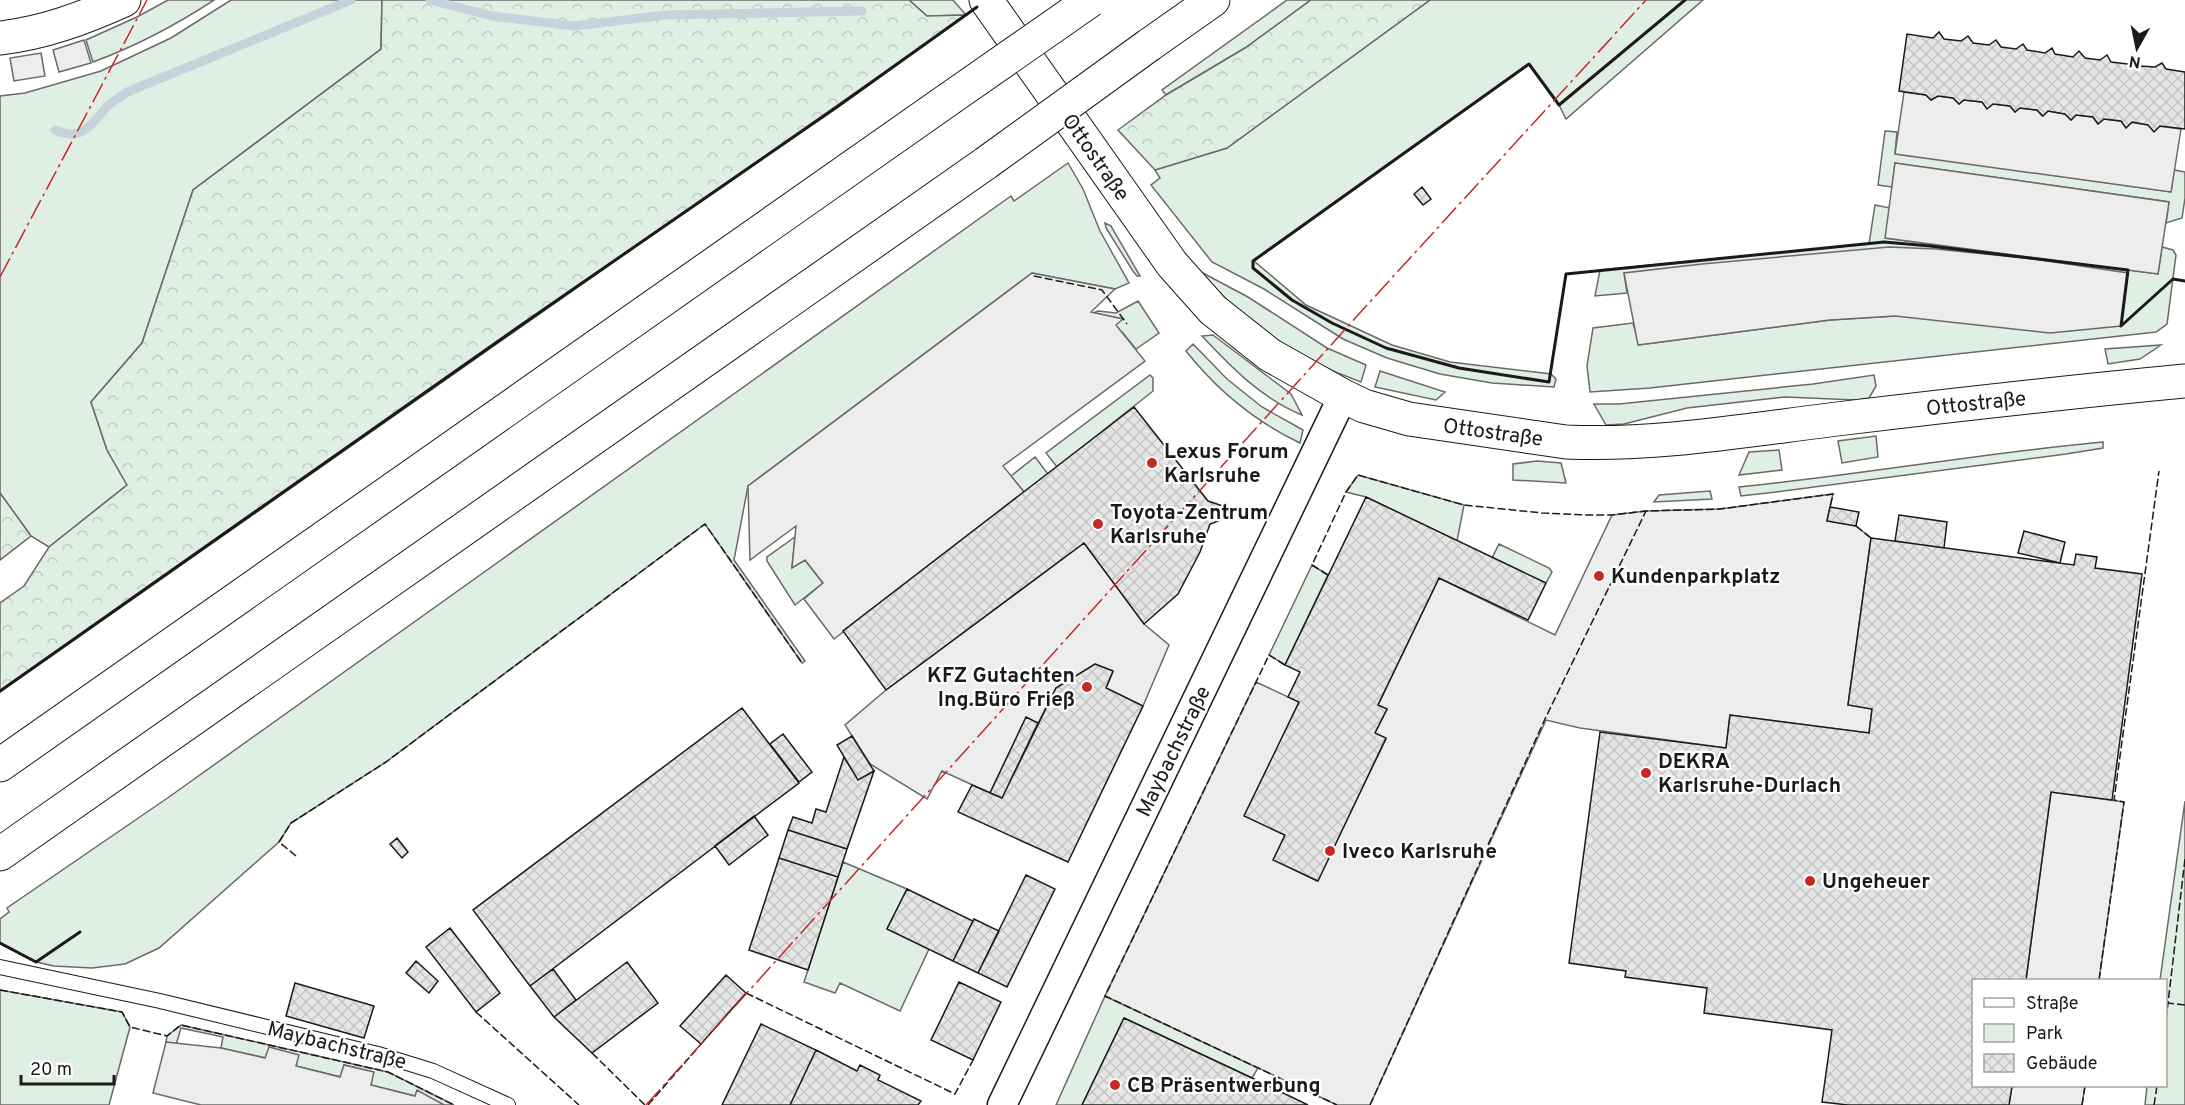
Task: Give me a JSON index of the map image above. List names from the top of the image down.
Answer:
{
  "streets": {
    "main road": ["Ottostraße"],
    "street": ["Maybachstraße"]
  },
  "crossings": [
    ["Ottostraße", "Maybachstraße"]
  ],
  "places": [
    "Lexus Forum Karlsruhe",
    "Toyota-Zentrum Karlsruhe",
    "Kundenparkplatz",
    "KFZ Gutachten Ing.Büro Frieß",
    "DEKRA Karlsruhe-Durlach",
    "Iveco Karlsruhe",
    "Ungeheuer",
    "CB Präsentwerbung"
  ],
  "legend": ["Straße", "Park", "Gebäude"],
  "scale_bar": "20 m",
  "north": "bottom"
}
